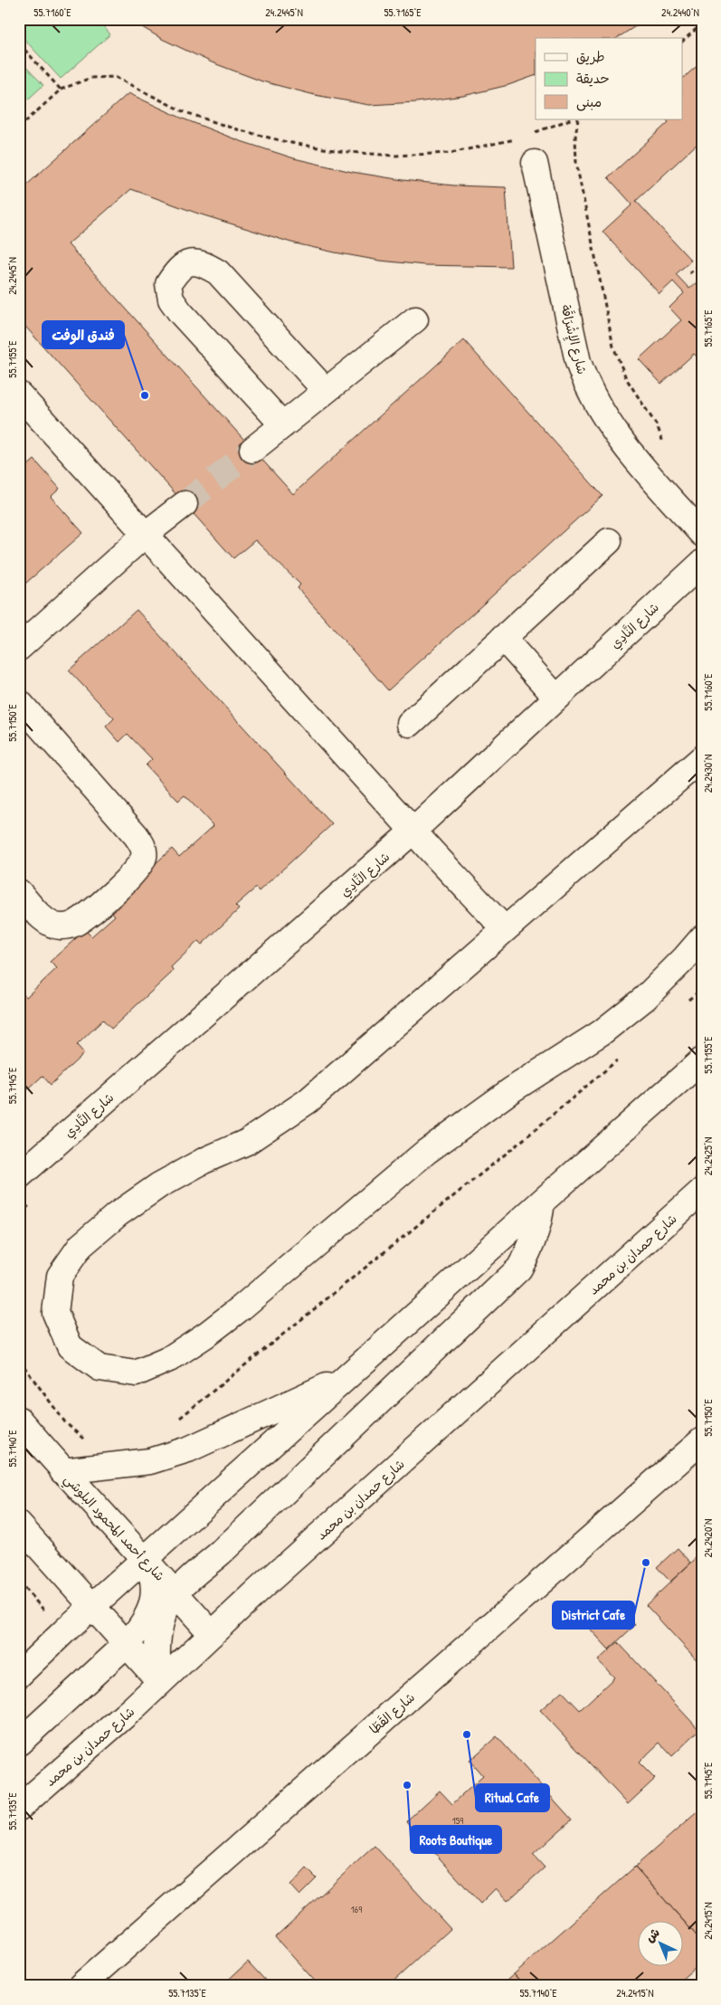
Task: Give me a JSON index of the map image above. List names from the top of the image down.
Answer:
{
  "streets": {
    "main road": [
      "شارع الإِشْرَاقَة",
      "شارع النَّادِي",
      "شارع حمدان بن محمد",
      "شارع أحمد المحمود البلوشي",
      "شارع القَطَا"
    ]
  },
  "crossings": [
    ["شارع حمدان بن محمد", "شارع أحمد المحمود البلوشي"]
  ],
  "places": [
    "فندق الوفت",
    "District Cafe",
    "Ritual Cafe",
    "Roots Boutique"
  ],
  "house_numbers": ["159", "169"],
  "legend": ["طريق", "حديقة", "مبنى"],
  "north": "top left",
  "coordinates": [
    "55.7160°E",
    "24.2445°N",
    "55.7165°E",
    "24.2440°N",
    "55.7155°E",
    "55.7150°E",
    "24.2430°N",
    "55.7145°E",
    "24.2425°N",
    "55.7140°E",
    "24.2420°N",
    "55.7135°E",
    "24.2415°N"
  ]
}
